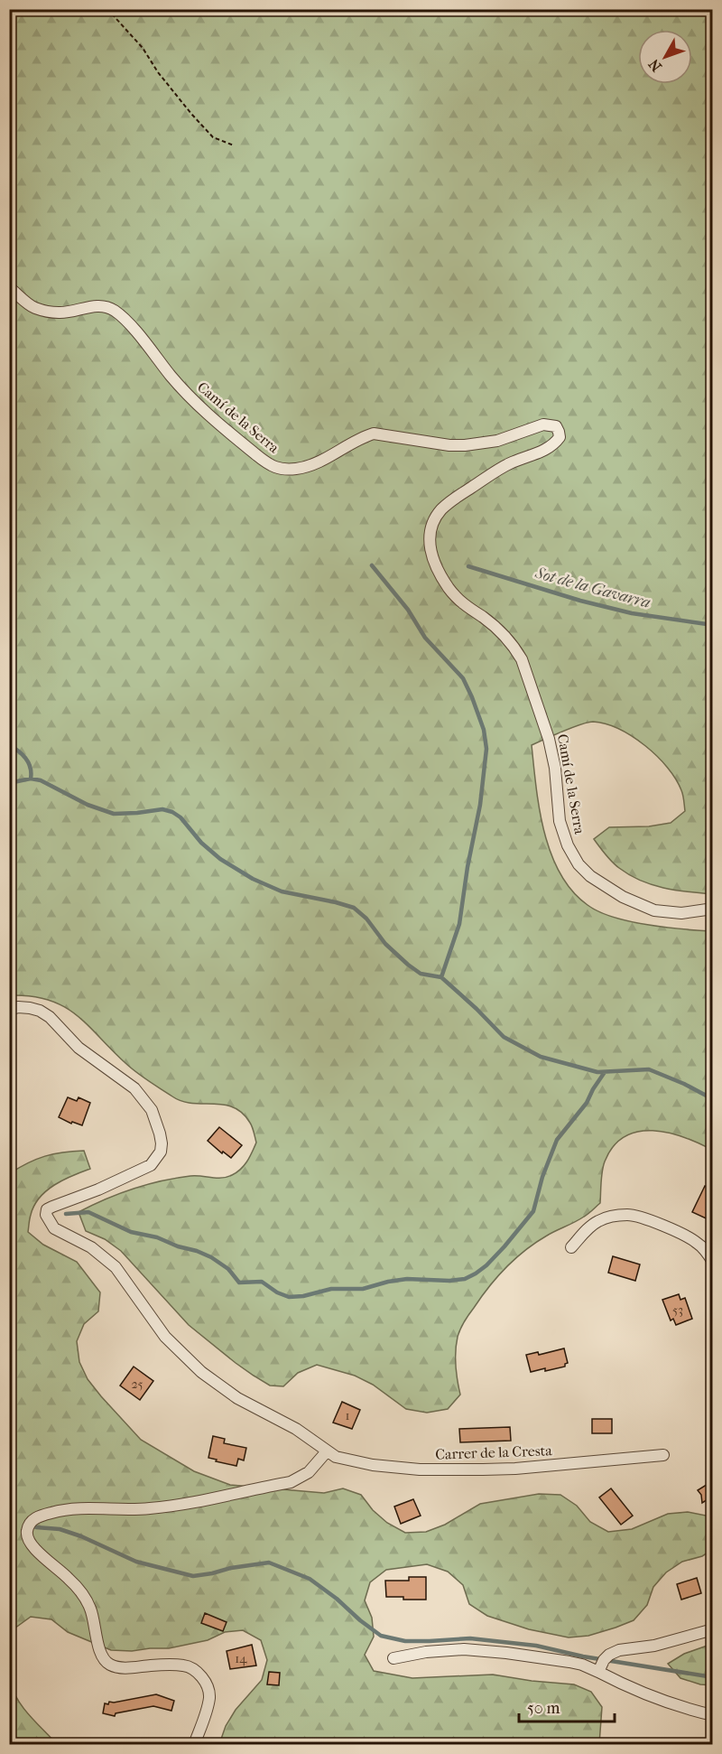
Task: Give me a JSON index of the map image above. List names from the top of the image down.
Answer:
{
  "streets": {
    "street": ["Camí de la Serra", "Carrer de la Cresta"]
  },
  "water": ["Sot de la Gavarra"],
  "house_numbers": [
    "53",
    "25",
    "1",
    "14"
  ],
  "scale_bar": "50 m",
  "north": "bottom left"
}
